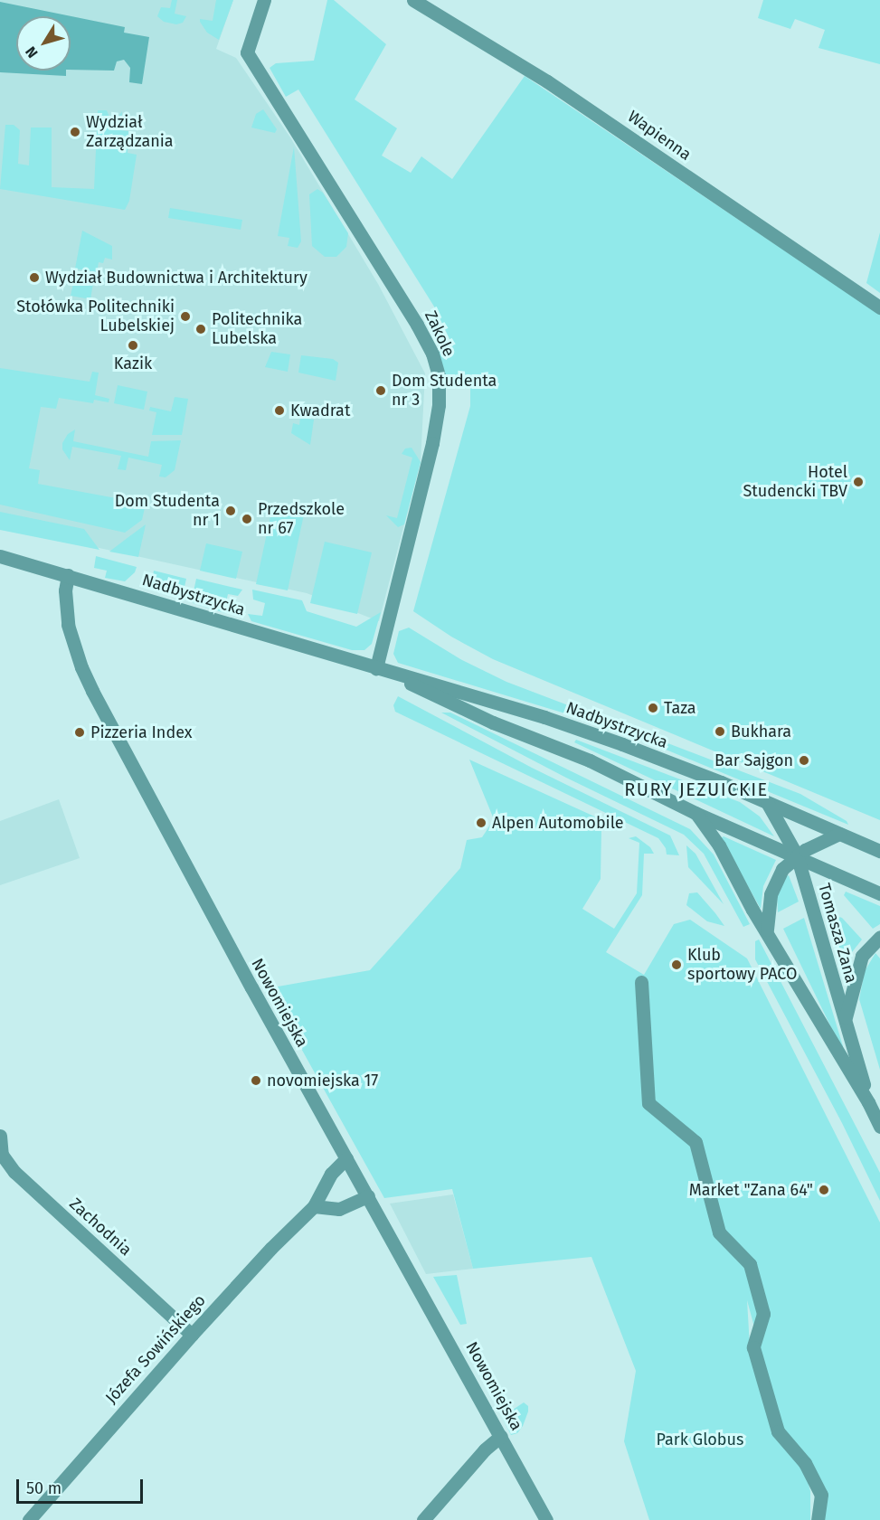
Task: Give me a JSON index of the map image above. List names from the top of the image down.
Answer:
{
  "streets": {
    "street": [
      "Wapienna",
      "Zakole",
      "Nadbystrzycka",
      "Tomasza Zana",
      "Nowomiejska",
      "Zachodnia",
      "Józefa Sowińskiego"
    ]
  },
  "crossings": [
    ["Zakole", "Nadbystrzycka"],
    ["Nadbystrzycka", "Tomasza Zana"],
    ["Nadbystrzycka", "Nowomiejska"],
    ["Nowomiejska", "Józefa Sowińskiego"],
    ["Zachodnia", "Józefa Sowińskiego"]
  ],
  "districts": ["RURY JEZUICKIE"],
  "parks": ["Park Globus"],
  "places": [
    "Wydział Zarządzania",
    "Wydział Budownictwa i Architektury",
    "Stołówka Politechniki Lubelskiej",
    "Politechnika Lubelska",
    "Kazik",
    "Dom Studenta nr 3",
    "Kwadrat",
    "Hotel Studencki TBV",
    "Dom Studenta nr 1",
    "Przedszkole nr 67",
    "Taza",
    "Bukhara",
    "Pizzeria Index",
    "Bar Sajgon",
    "Alpen Automobile",
    "Klub sportowy PACO",
    "novomiejska 17",
    "Market \"Zana 64\""
  ],
  "scale_bar": "50 m",
  "north": "bottom left"
}
